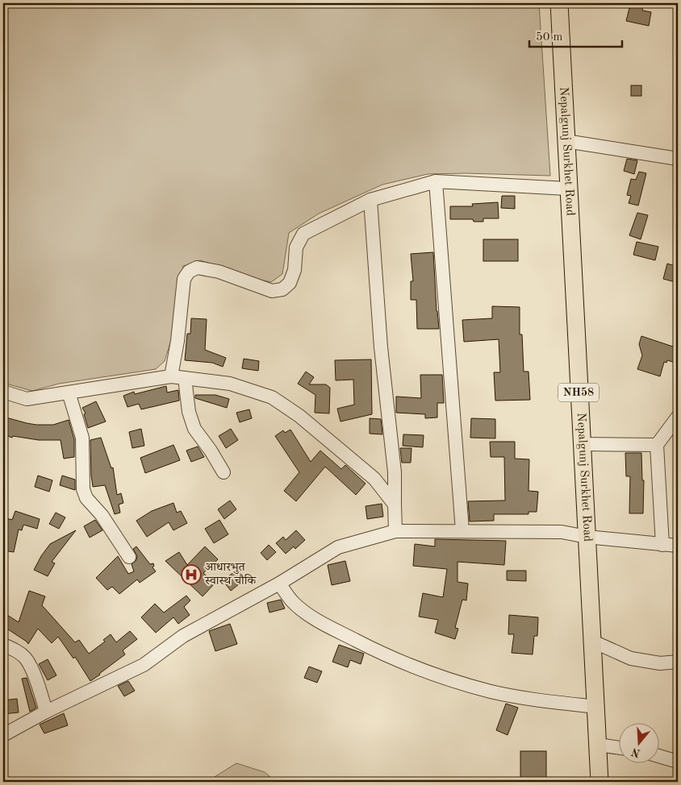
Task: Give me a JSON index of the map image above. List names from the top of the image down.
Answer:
{
  "streets": {
    "main road": ["Nepalgunj Surkhet Road", "NH58"]
  },
  "places": {
    "hospital": ["आधारभुत स्वास्थ चौकि"]
  },
  "scale_bar": "50 m",
  "north": "bottom"
}
